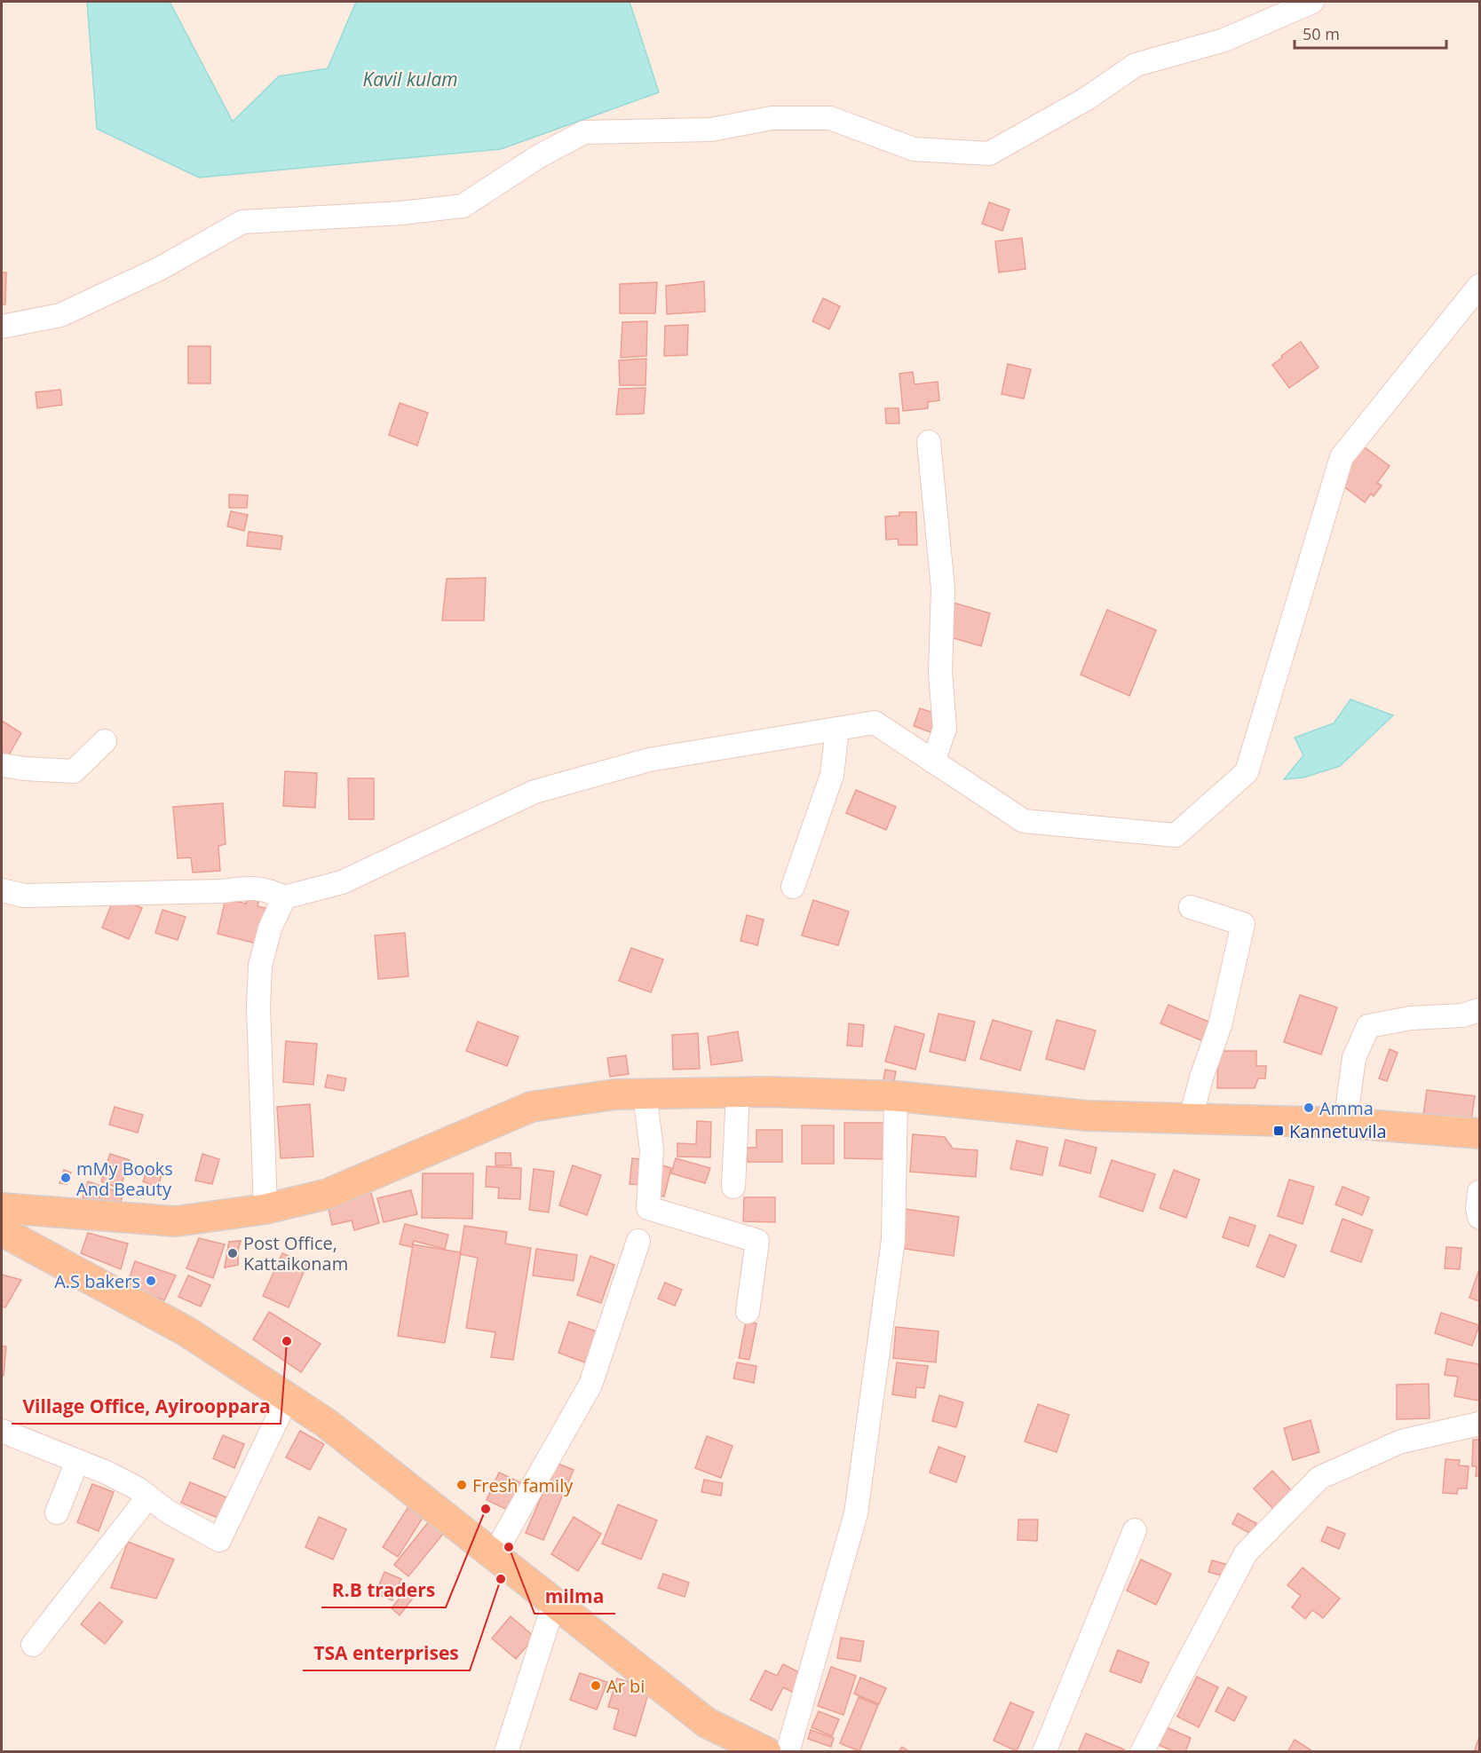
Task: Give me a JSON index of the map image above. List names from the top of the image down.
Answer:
{
  "water": ["Kavil kulam"],
  "places": {
    "other": [
      "Amma",
      "mMy Books And Beauty",
      "Post Office, Kattaikonam",
      "A.S bakers",
      "Village Office, Ayirooppara",
      "Fresh family",
      "R.B traders",
      "milma",
      "TSA enterprises",
      "Ar bi"
    ],
    "transit": ["Kannetuvila"]
  },
  "scale_bar": "50 m"
}
